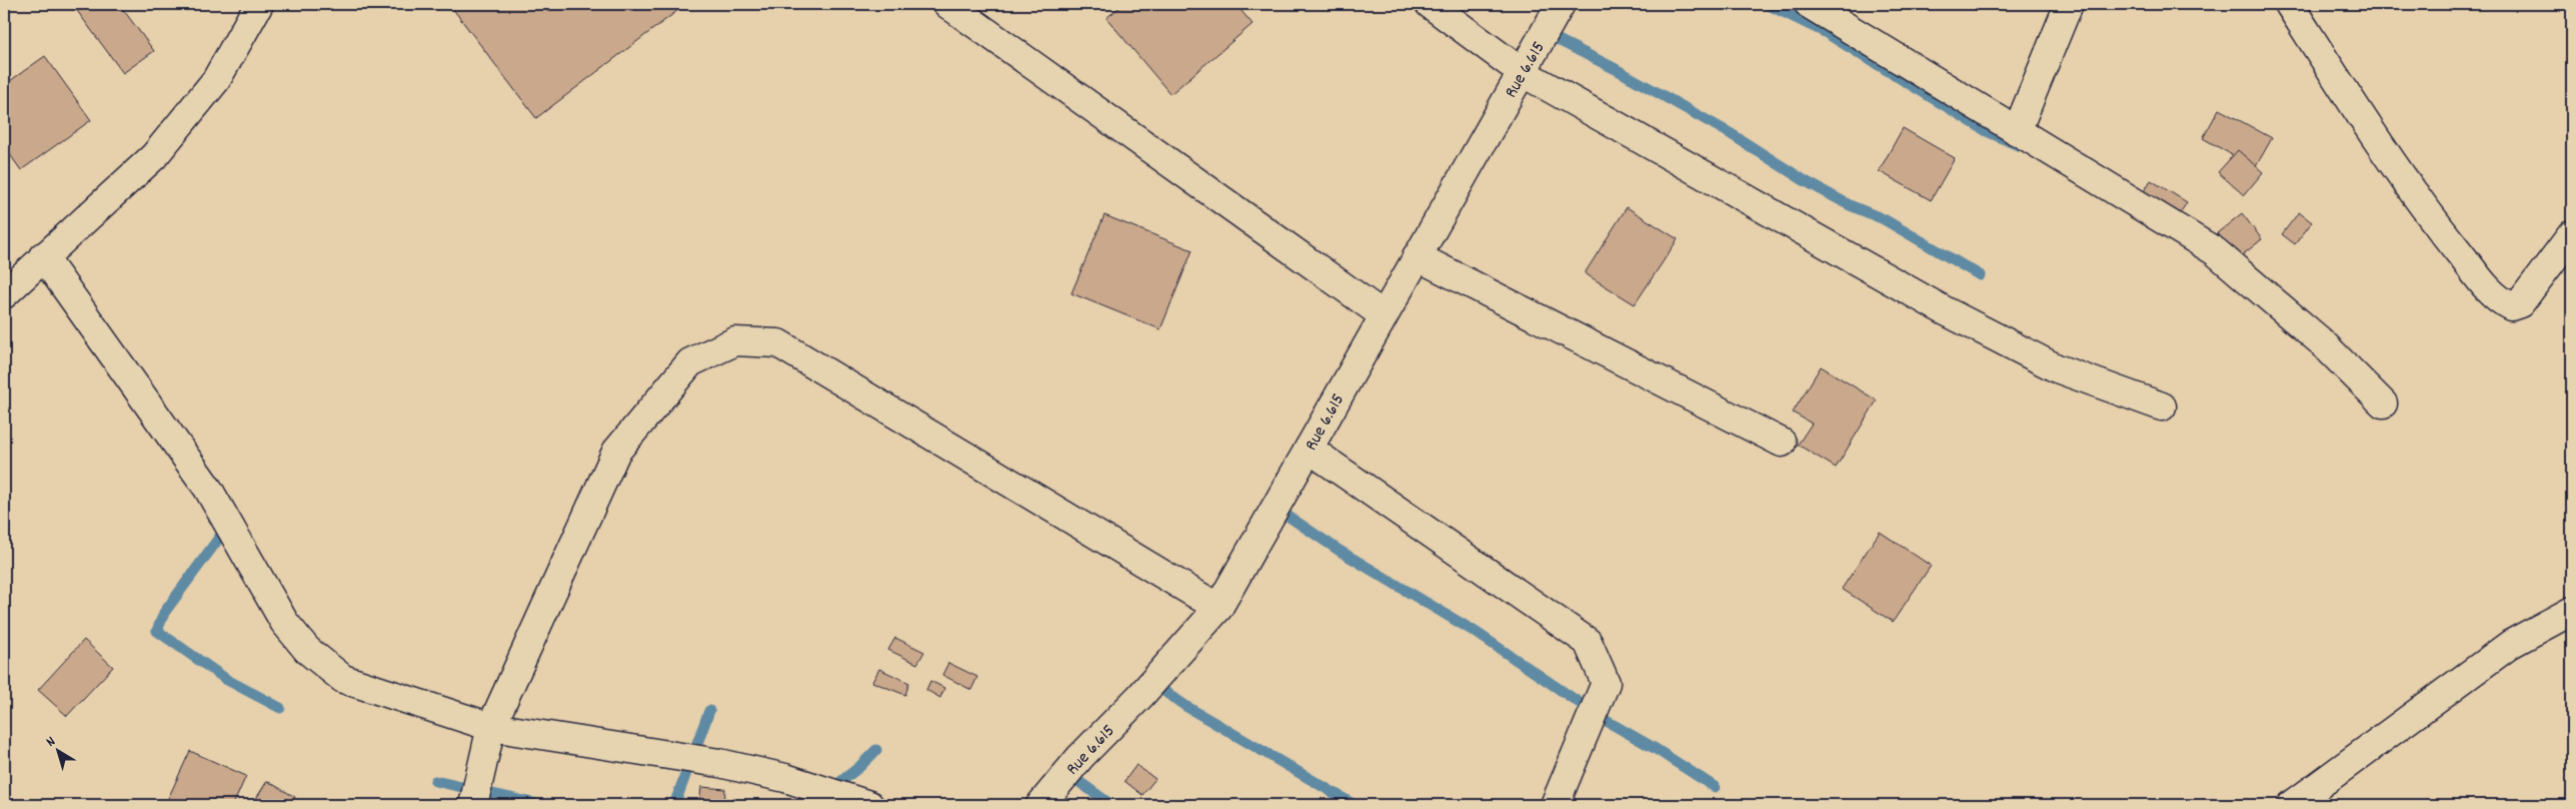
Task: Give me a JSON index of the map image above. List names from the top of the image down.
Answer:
{
  "streets": {
    "street": ["Rue 6.615"]
  },
  "north": "top left"
}
